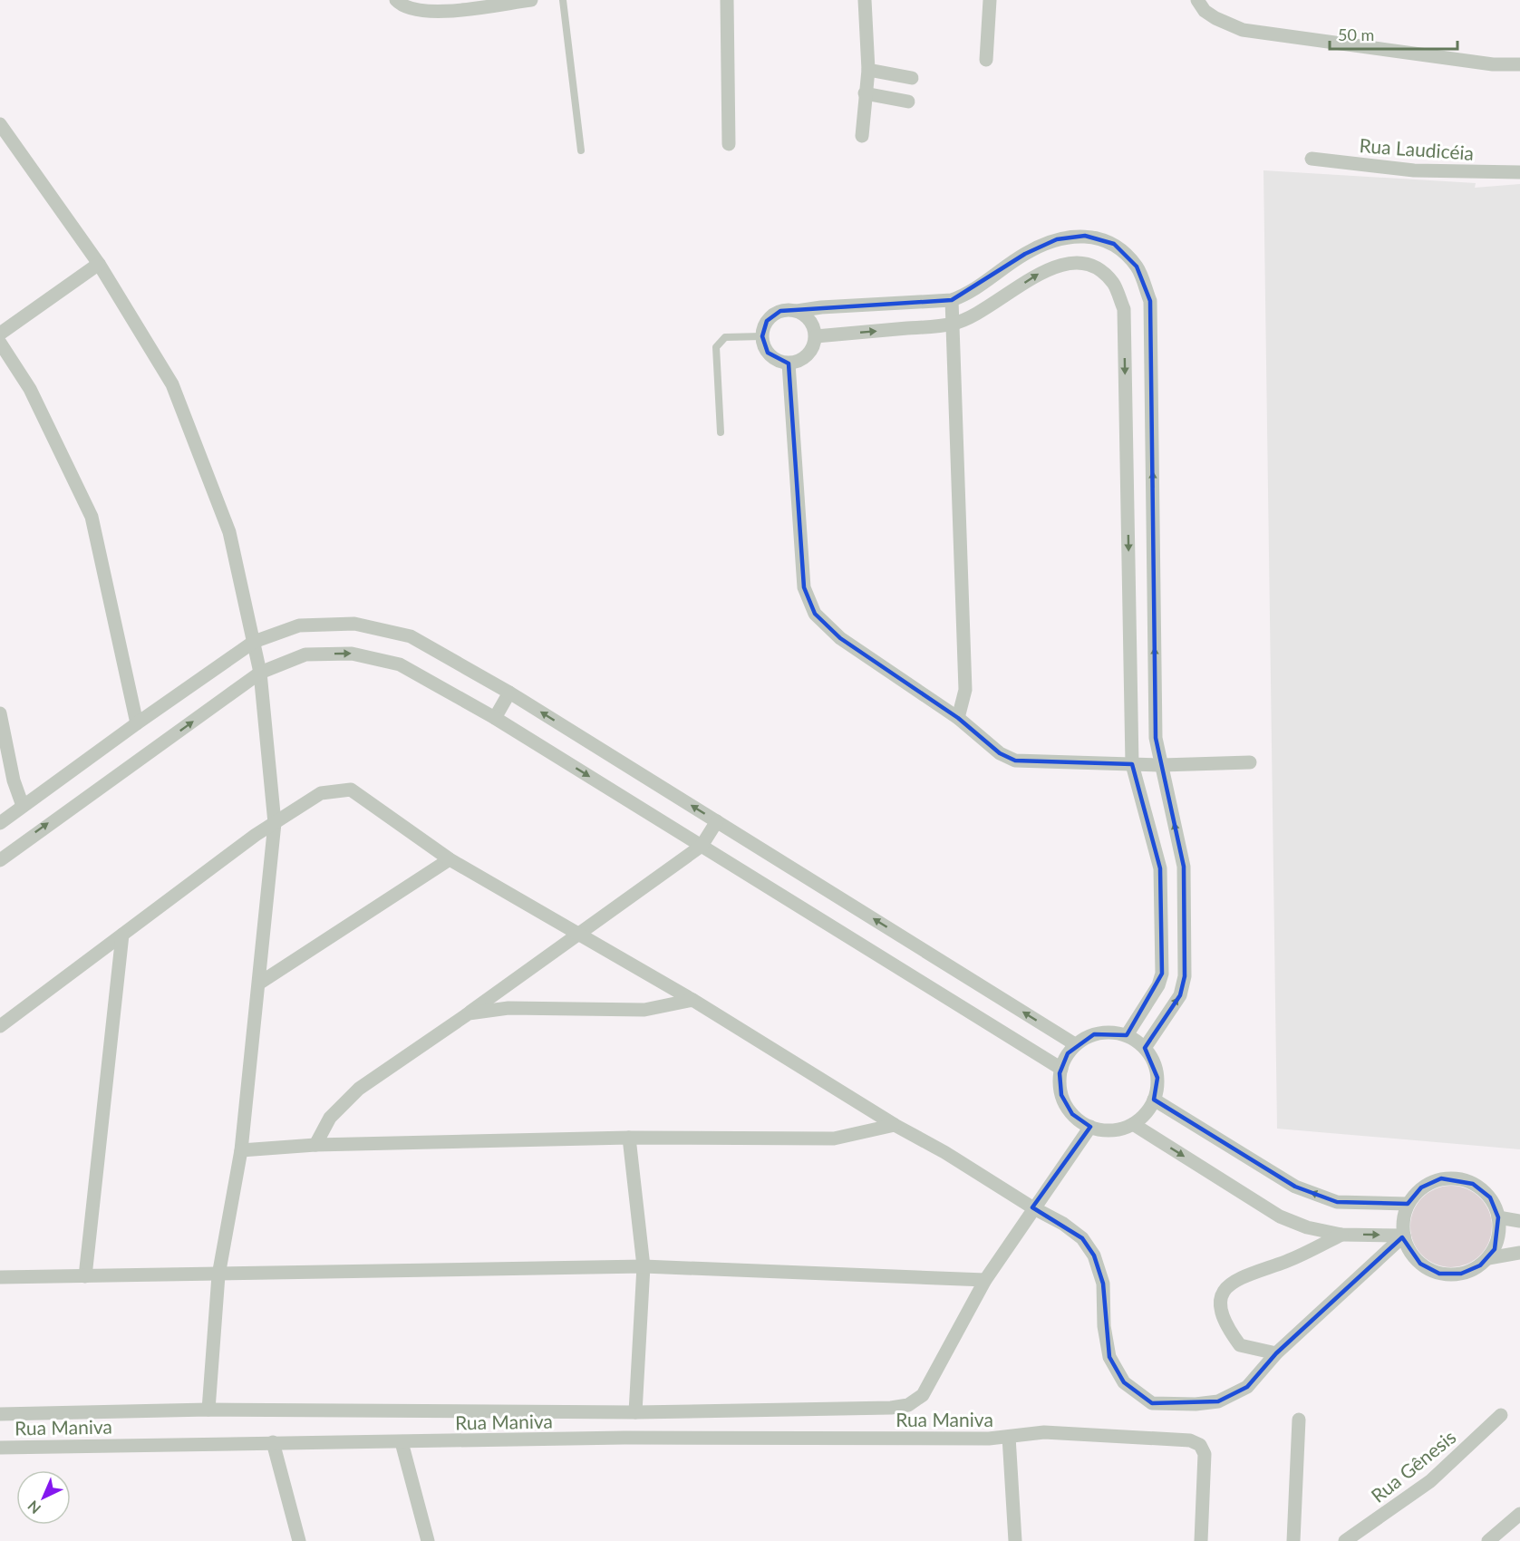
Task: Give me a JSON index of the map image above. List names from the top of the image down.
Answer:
{
  "streets": {
    "street": ["Rua Laudicéia", "Rua Maniva", "Rua Gênesis"]
  },
  "scale_bar": "50 m",
  "north": "bottom left"
}
